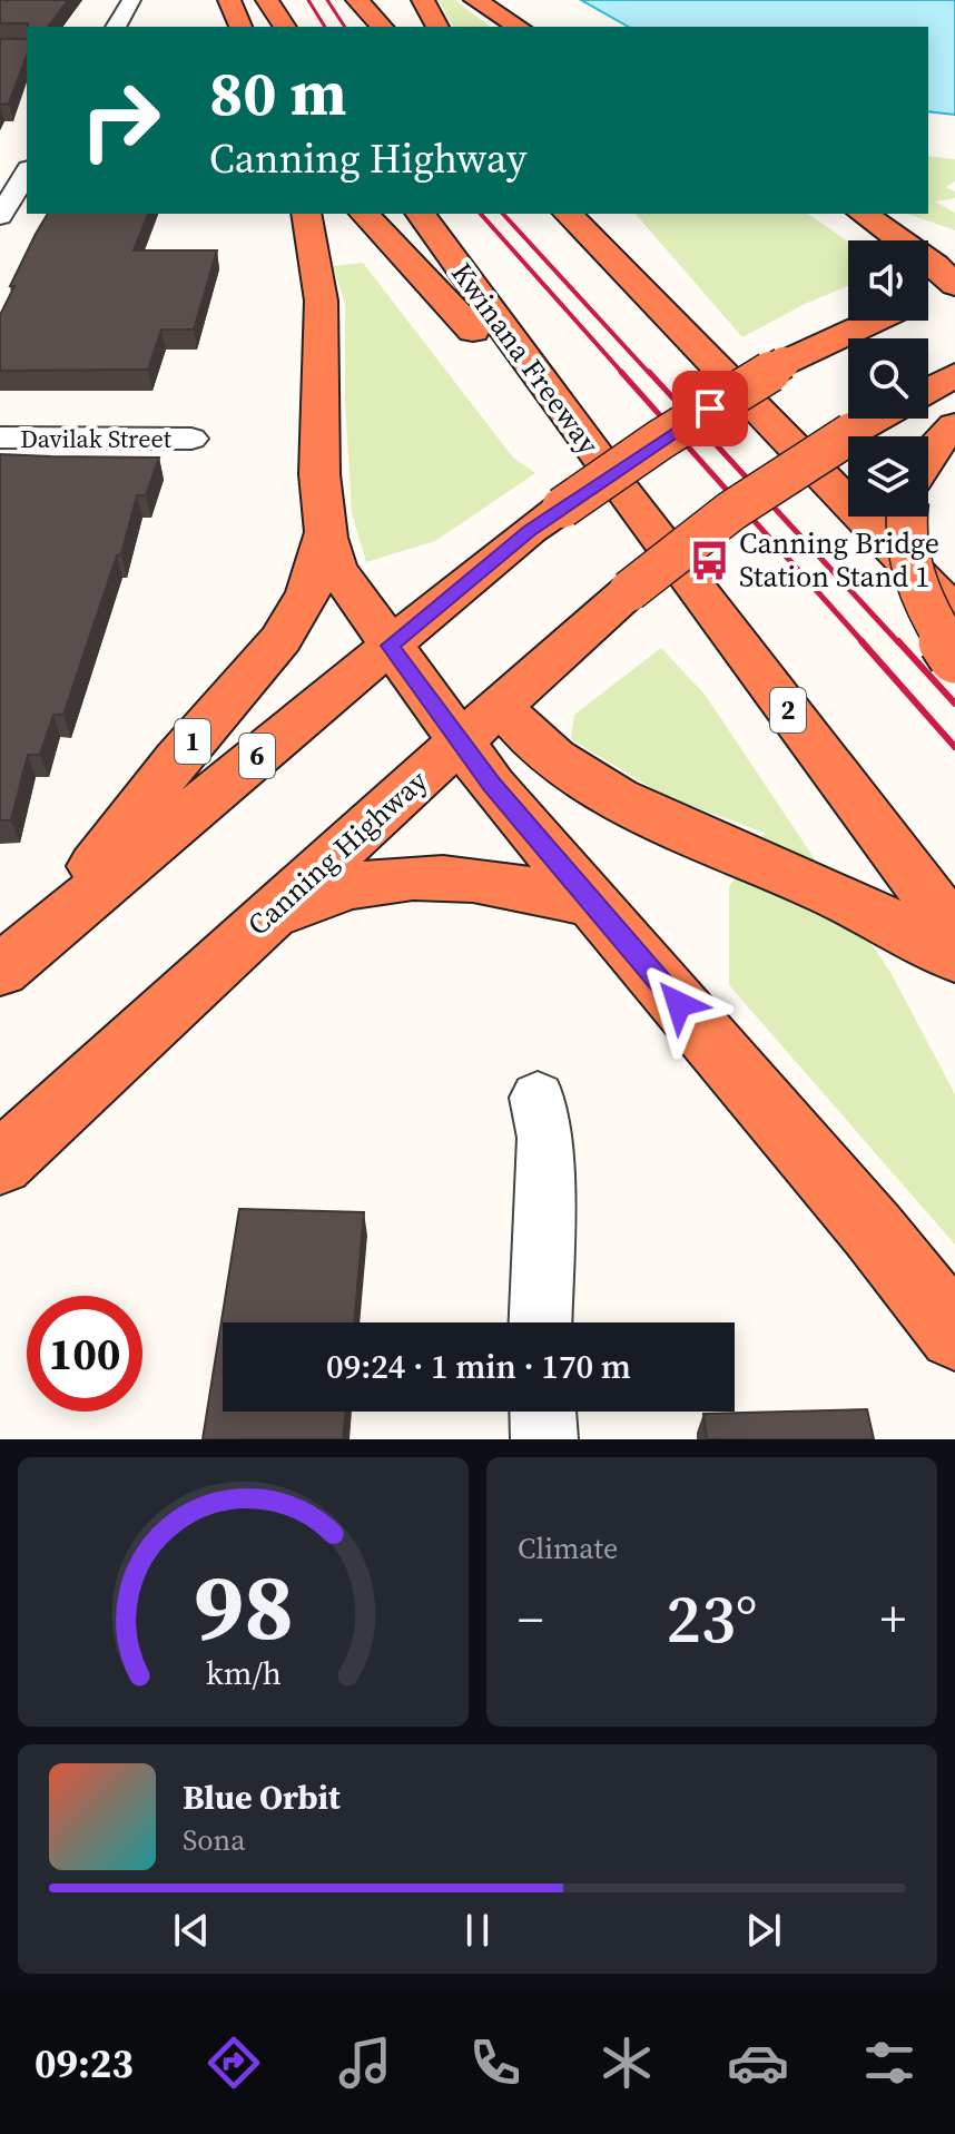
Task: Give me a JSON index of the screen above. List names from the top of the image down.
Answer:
{
  "streets": {
    "highway": [
      "Kwinana Freeway",
      "2",
      "1",
      "6",
      "Canning Highway"
    ],
    "street": ["Davilak Street"]
  },
  "crossings": [
    ["1", "6"]
  ],
  "places": {
    "bus stop": ["Canning Bridge Station Stand 1"]
  },
  "page": {
    "turn": ["80 m", "Canning Highway"],
    "limit": "100",
    "trip": "09:24 · 1 min · 170 m",
    "tile": "Climate",
    "heat": ["−", "23°", "+"],
    "song": ["Blue Orbit", "Sona"],
    "tabs": "09:23",
    "gauge": ["98", "km/h"]
  }
}
